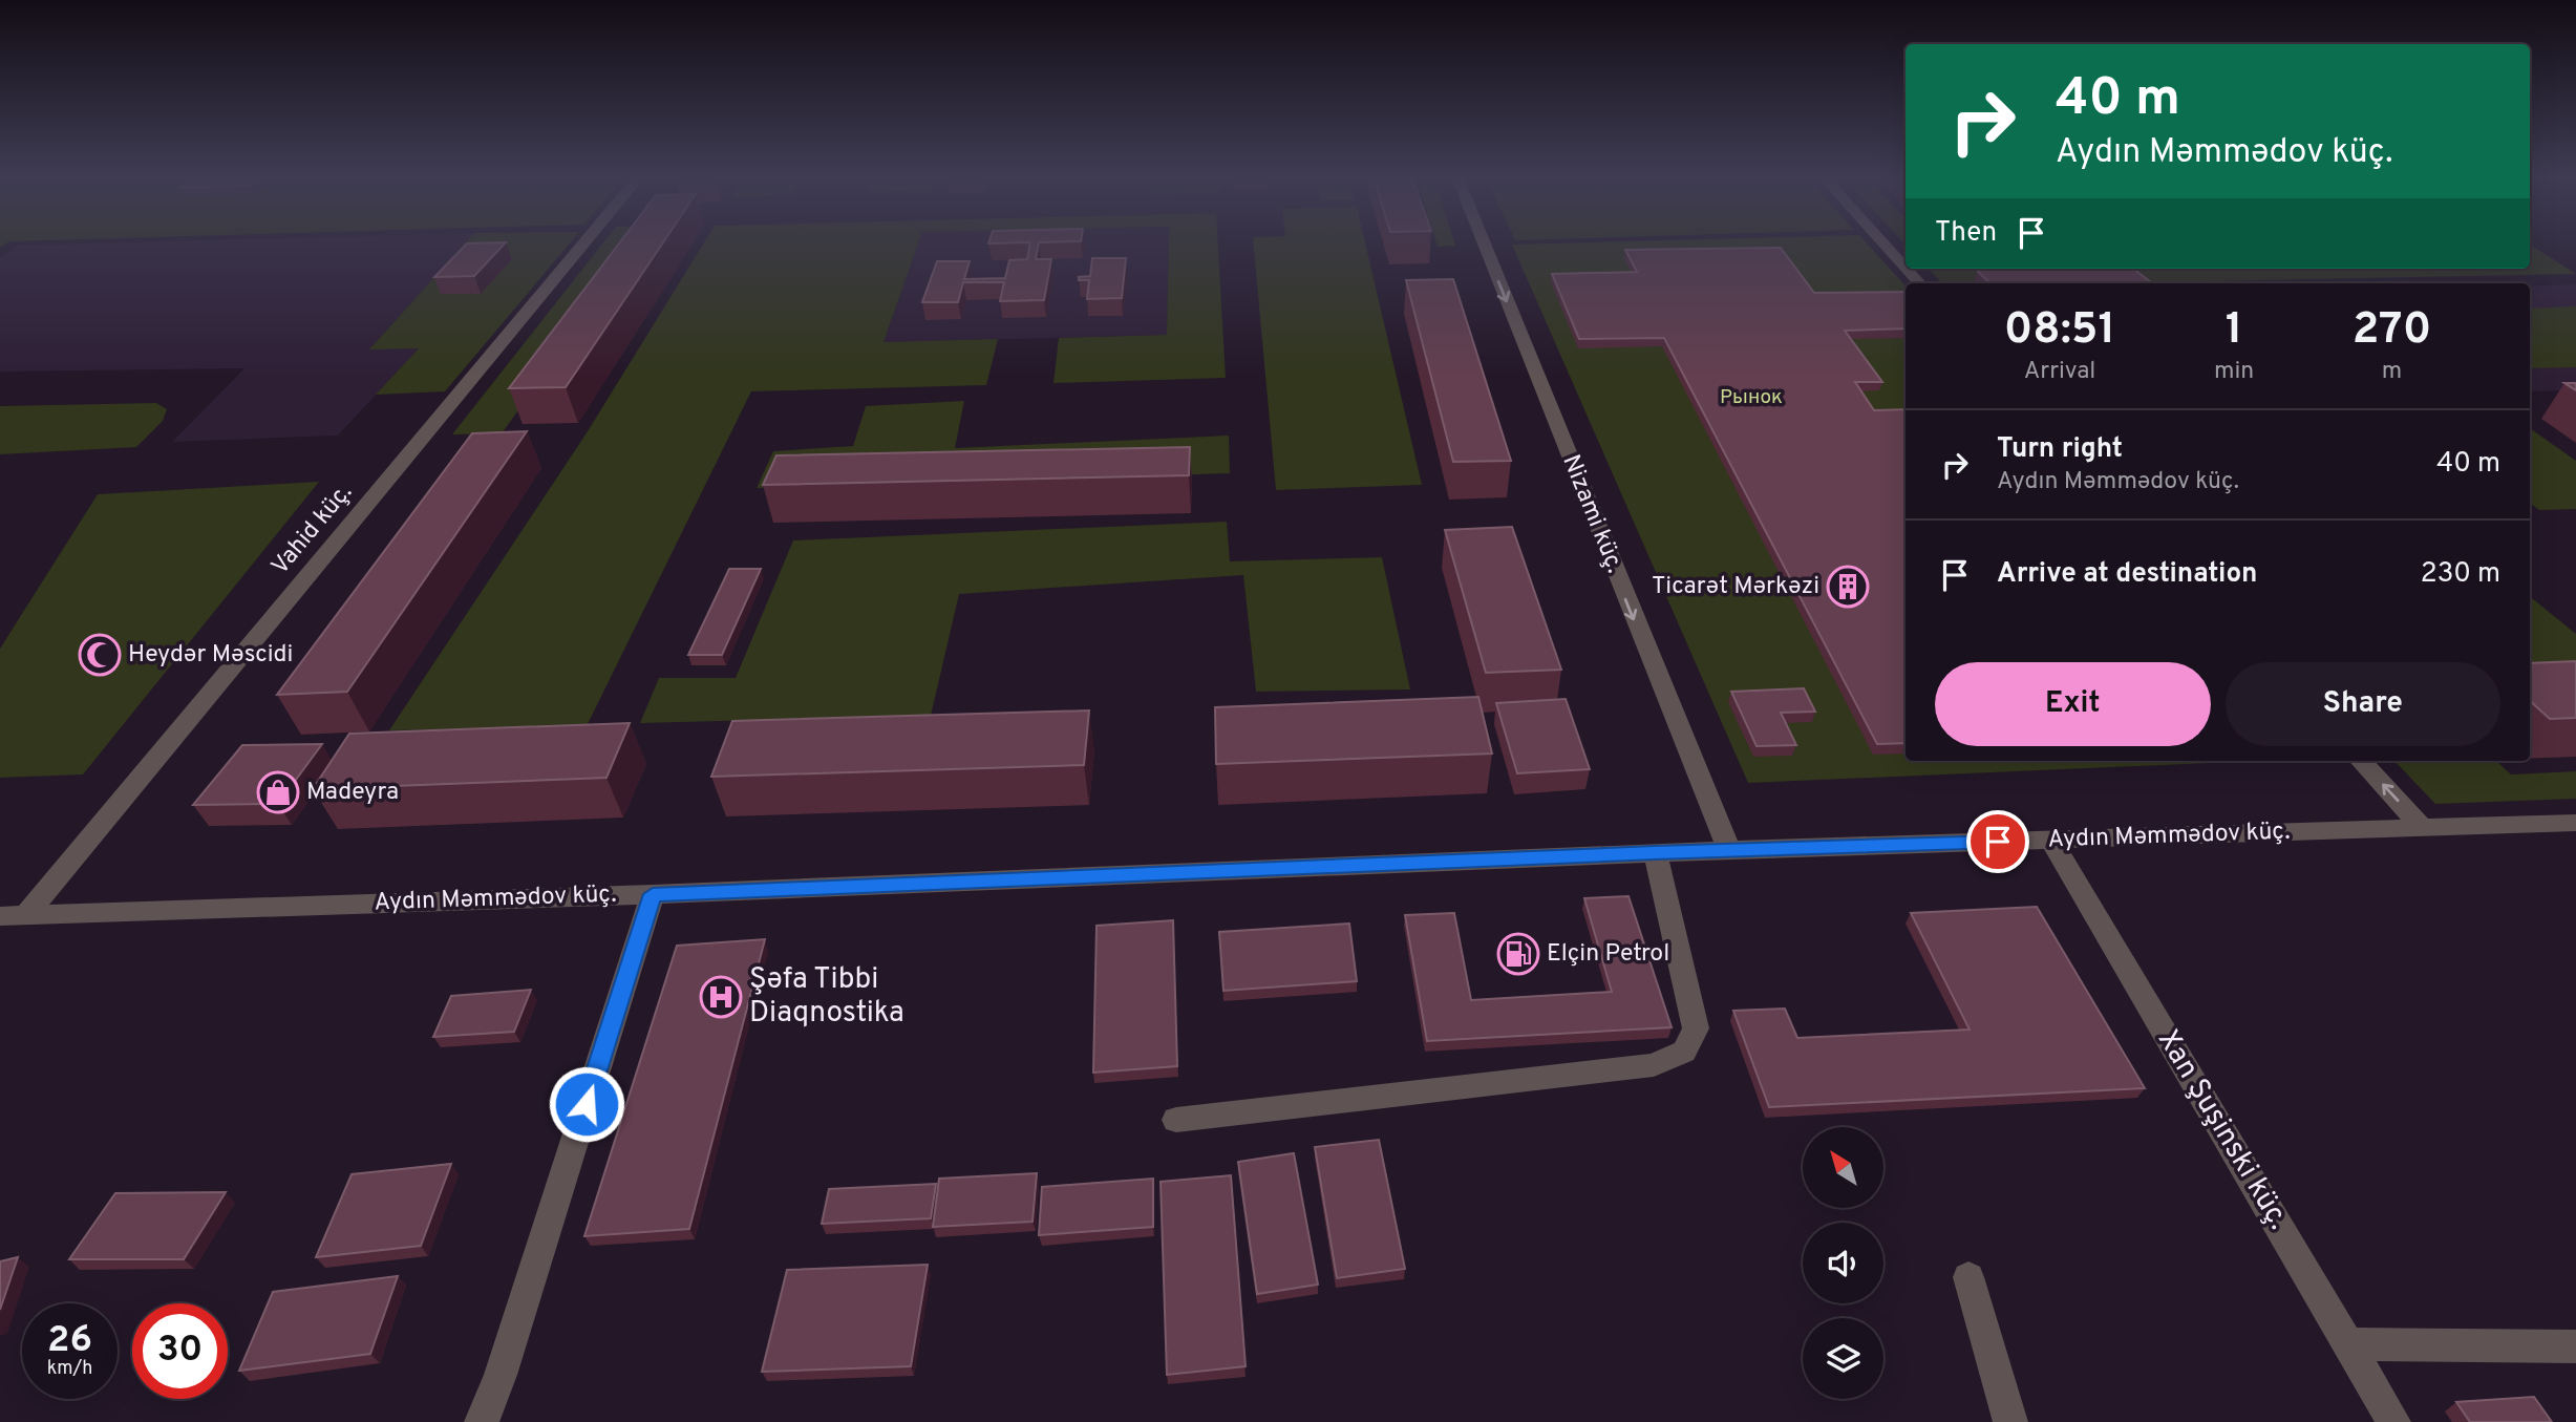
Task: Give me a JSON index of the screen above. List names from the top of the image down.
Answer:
{
  "streets": {
    "street": [
      "Nizami küç.",
      "Vahid küç.",
      "Aydın Məmmədov küç.",
      "Xan Şuşinski küç."
    ]
  },
  "crossings": [
    ["Nizami küç.", "Aydın Məmmədov küç."],
    ["Vahid küç.", "Aydın Məmmədov küç."],
    ["Aydın Məmmədov küç.", "Xan Şuşinski küç."]
  ],
  "one_way": ["Nizami küç."],
  "parks": ["Рынок"],
  "places": {
    "building": ["Ticarət Mərkəzi"],
    "mosque": ["Heydər Məscidi"],
    "shop": ["Madeyra"],
    "fuel station": ["Elçin Petrol"],
    "hospital": ["Şəfa Tibbi Diaqnostika"]
  },
  "north": "top left",
  "page": {
    "turn": ["40 m", "Aydın Məmmədov küç."],
    "then": "Then",
    "eta": [
      "08:51",
      "Arrival",
      "1",
      "min",
      "270",
      "m"
    ],
    "list": [
      {
        "name": "Turn right",
        "note": "Aydın Məmmədov küç.",
        "value": "40 m"
      },
      {
        "name": "Arrive at destination",
        "value": "230 m"
      }
    ],
    "buttons": ["Exit", "Share"],
    "speed": "26 km/h",
    "limit": "30"
  }
}
